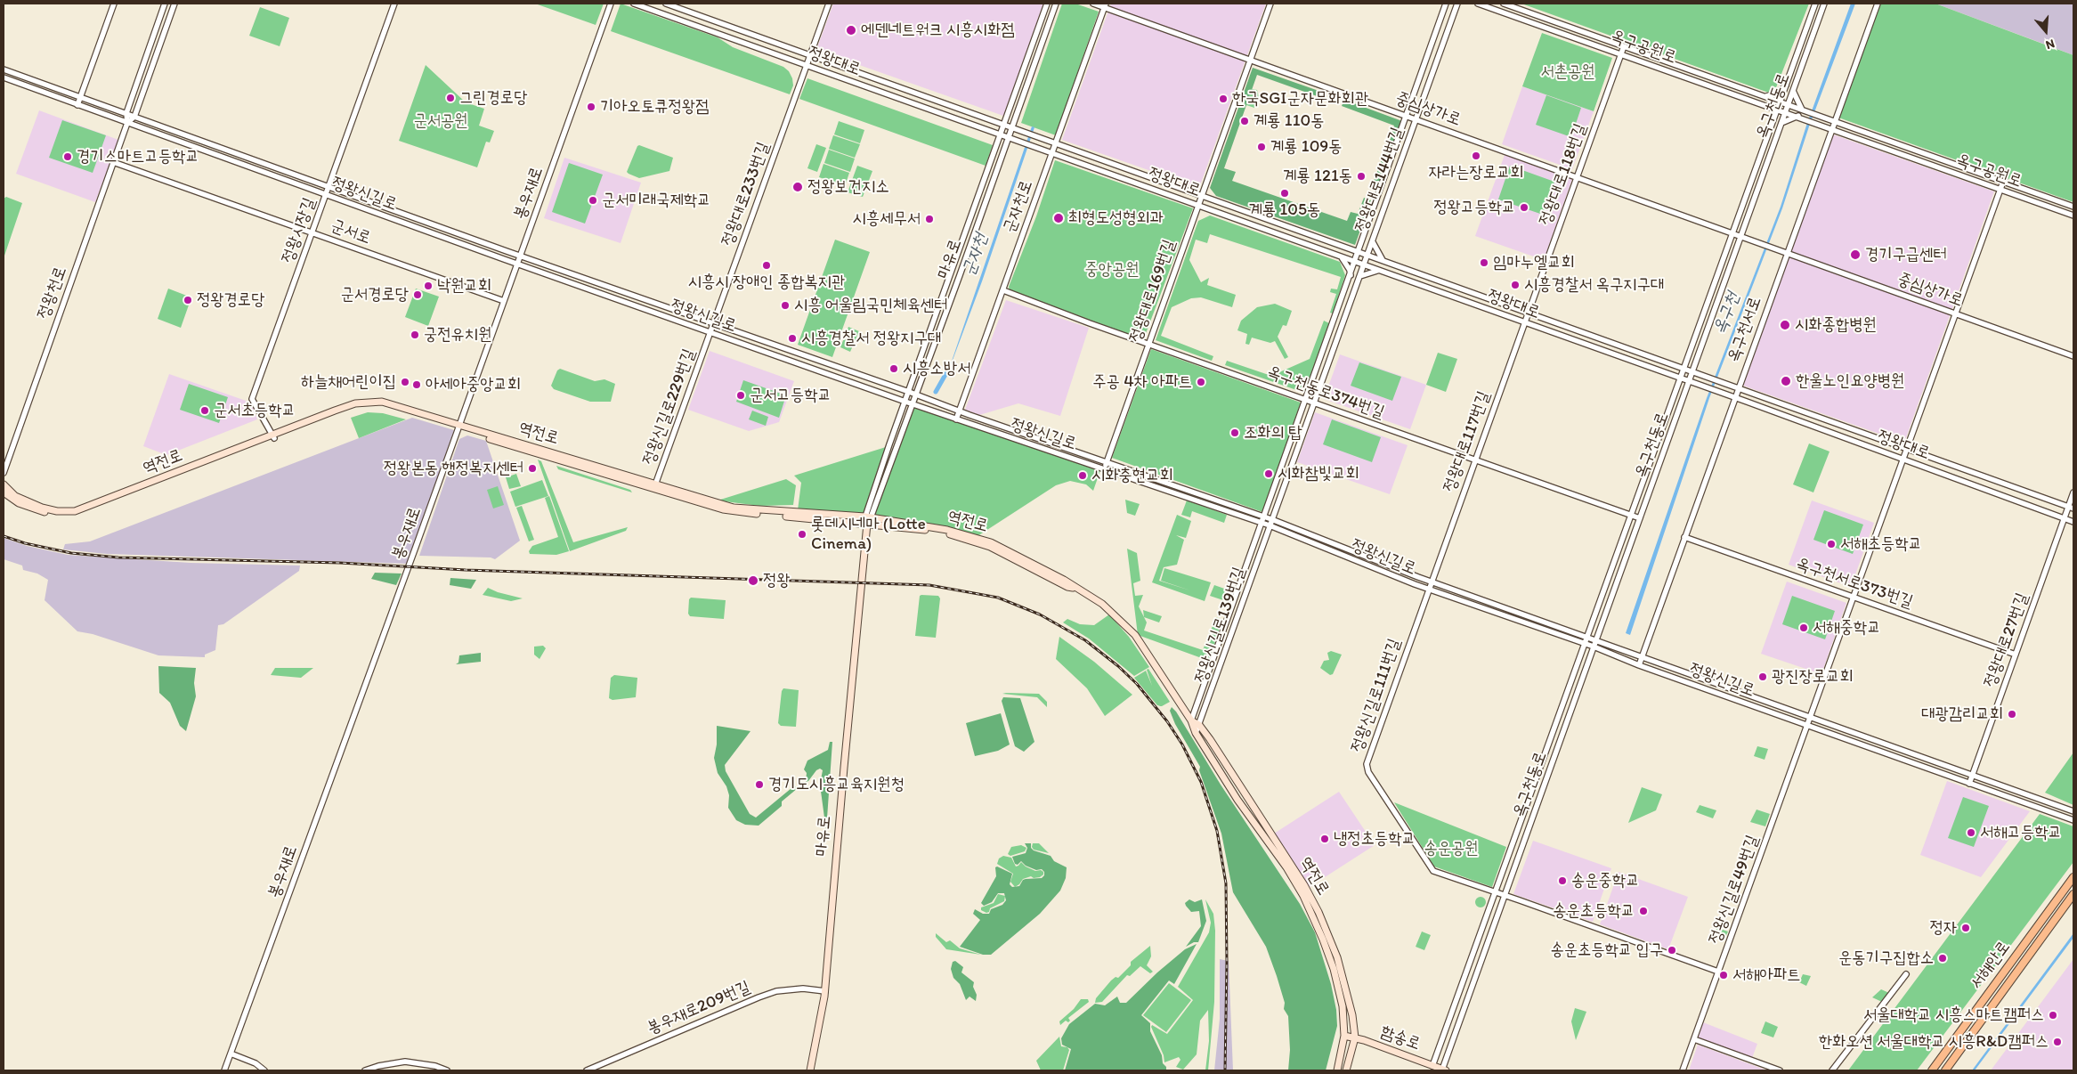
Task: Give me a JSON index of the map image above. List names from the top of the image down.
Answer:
{
  "streets": {
    "main road": [
      "마유로",
      "역전로",
      "서해안로",
      "함송로"
    ],
    "street": [
      "옥구공원로",
      "정왕대로",
      "옥구천동로",
      "중심상가로",
      "정왕대로118번길",
      "정왕대로144번길",
      "봉우재로",
      "정왕신길로",
      "정왕대로233번길",
      "군자천로",
      "정왕시장길",
      "군서로",
      "정왕대로169번길",
      "정왕천로",
      "옥구천서로",
      "옥구천동로374번길",
      "정왕신길로229번길",
      "정왕대로117번길",
      "옥구천서로373번길",
      "정왕신길로139번길",
      "정왕대로27번길",
      "정왕신길로111번길",
      "정왕신길로49번길",
      "봉우재로209번길"
    ]
  },
  "crossings": [
    ["옥구공원로", "옥구천동로"],
    ["옥구공원로", "정왕대로118번길"],
    ["옥구공원로", "옥구천서로"],
    ["옥구공원로", "정왕신길로49번길"],
    ["정왕대로", "옥구천동로"],
    ["정왕대로", "정왕대로118번길"],
    ["정왕대로", "정왕대로144번길"],
    ["정왕대로", "정왕대로233번길"],
    ["정왕대로", "군자천로"],
    ["정왕대로", "마유로"],
    ["정왕대로", "정왕대로169번길"],
    ["정왕대로", "옥구천서로"],
    ["정왕대로", "정왕대로117번길"],
    ["정왕대로", "정왕대로27번길"],
    ["정왕대로", "정왕신길로49번길"],
    ["옥구천동로", "중심상가로"],
    ["옥구천동로", "정왕신길로"],
    ["옥구천동로", "옥구천동로374번길"],
    ["옥구천동로", "정왕신길로111번길"],
    ["옥구천동로", "함송로"],
    ["중심상가로", "정왕대로118번길"],
    ["중심상가로", "정왕대로144번길"],
    ["중심상가로", "군자천로"],
    ["중심상가로", "정왕대로169번길"],
    ["중심상가로", "옥구천서로"],
    ["중심상가로", "정왕신길로49번길"],
    ["정왕대로118번길", "정왕대로117번길"],
    ["정왕대로144번길", "옥구천동로374번길"],
    ["정왕대로144번길", "정왕신길로139번길"],
    ["봉우재로", "정왕신길로"],
    ["봉우재로", "군서로"],
    ["봉우재로", "역전로"],
    ["정왕신길로", "정왕대로233번길"],
    ["정왕신길로", "군자천로"],
    ["정왕신길로", "정왕시장길"],
    ["정왕신길로", "마유로"],
    ["정왕신길로", "정왕대로169번길"],
    ["정왕신길로", "정왕천로"],
    ["정왕신길로", "옥구천서로"],
    ["정왕신길로", "정왕신길로229번길"],
    ["정왕신길로", "정왕대로117번길"],
    ["정왕신길로", "정왕신길로139번길"],
    ["정왕신길로", "정왕대로27번길"],
    ["정왕신길로", "정왕신길로111번길"],
    ["정왕신길로", "정왕신길로49번길"],
    ["정왕대로233번길", "정왕신길로229번길"],
    ["군자천로", "옥구천동로374번길"],
    ["정왕시장길", "군서로"],
    ["정왕시장길", "역전로"],
    ["군서로", "정왕천로"],
    ["마유로", "역전로"],
    ["마유로", "봉우재로209번길"],
    ["정왕대로169번길", "옥구천동로374번길"],
    ["옥구천서로", "옥구천서로373번길"],
    ["옥구천동로374번길", "정왕대로117번길"],
    ["옥구천동로374번길", "정왕신길로139번길"],
    ["정왕신길로229번길", "역전로"],
    ["역전로", "정왕신길로139번길"],
    ["역전로", "함송로"],
    ["정왕대로117번길", "정왕신길로111번길"],
    ["옥구천서로373번길", "정왕대로27번길"],
    ["옥구천서로373번길", "정왕신길로49번길"]
  ],
  "water": ["군자천", "옥구천"],
  "parks": [
    "서촌공원",
    "군서공원",
    "중앙공원",
    "송운공원"
  ],
  "places": [
    "에덴네트워크 시흥시화점",
    "그린경로당",
    "한국SGI군자문화회관",
    "기아오토큐정왕점",
    "계룡 110동",
    "계룡 109동",
    "자라는장로교회",
    "경기스마트고등학교",
    "계룡 121동",
    "정왕보건지소",
    "계룡 105동",
    "군서미래국제학교",
    "정왕고등학교",
    "최형도성형외과",
    "시흥세무서",
    "경기구급센터",
    "임마누엘교회",
    "시흥시 장애인 종합복지관",
    "시흥경찰서 옥구지구대",
    "낙원교회",
    "군서경로당",
    "정왕경로당",
    "시흥 어울림국민체육센터",
    "시화종합병원",
    "궁전유치원",
    "시흥경찰서 정왕지구대",
    "시흥소방서",
    "한울노인요양병원",
    "하늘채어린이집",
    "주공 4차 아파트",
    "아세아중앙교회",
    "군서고등학교",
    "군서초등학교",
    "조화의 탑",
    "정왕본동 행정복지센터",
    "시화참빛교회",
    "시화충현교회",
    "롯데시네마 (Lotte Cinema)",
    "서해초등학교",
    "정왕",
    "서해중학교",
    "광진장로교회",
    "대광감리교회",
    "경기도시흥교육지원청",
    "서해고등학교",
    "냉정초등학교",
    "송운중학교",
    "송운초등학교",
    "정자",
    "송운초등학교 입구",
    "운동기구집합소",
    "서해아파트",
    "서울대학교 시흥스마트캠퍼스",
    "한화오션 서울대학교 시흥R&D캠퍼스"
  ],
  "north": "bottom"
}
